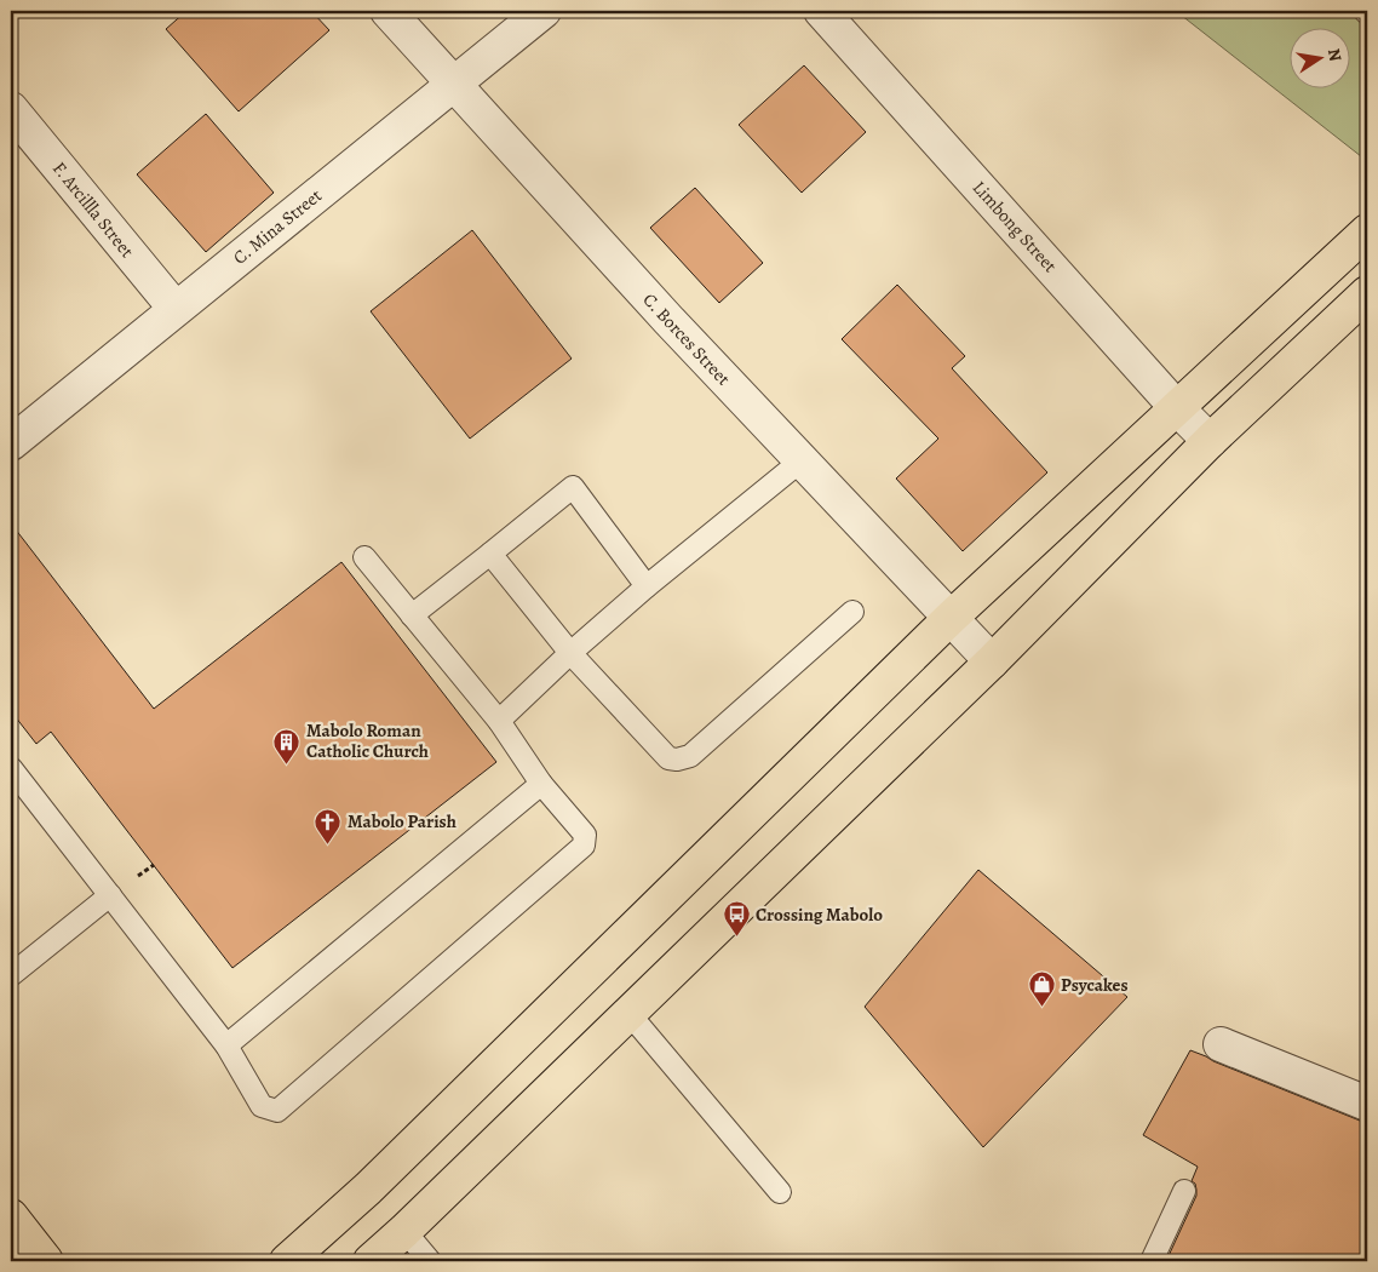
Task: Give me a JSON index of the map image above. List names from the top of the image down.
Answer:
{
  "streets": {
    "street": [
      "F. Arcillla Street",
      "C. Mina Street",
      "Limbong Street",
      "C. Borces Street"
    ]
  },
  "crossings": [
    ["F. Arcillla Street", "C. Mina Street"],
    ["C. Mina Street", "C. Borces Street"]
  ],
  "places": {
    "building": ["Mabolo Roman Catholic Church"],
    "church": ["Mabolo Parish"],
    "bus stop": ["Crossing Mabolo"],
    "shop": ["Psycakes"]
  },
  "north": "right"
}
